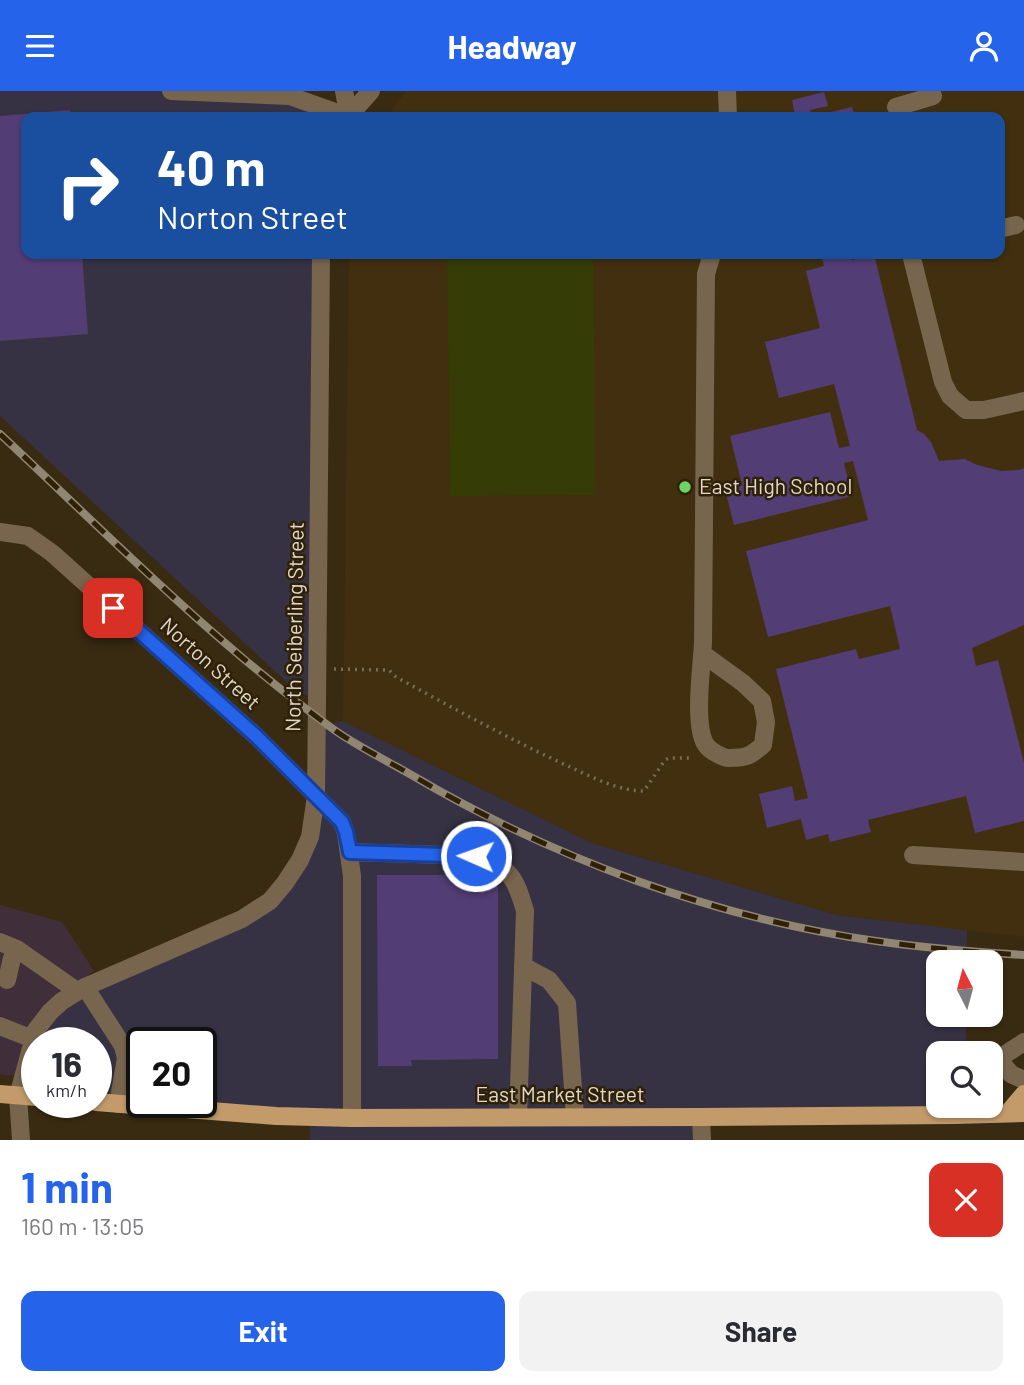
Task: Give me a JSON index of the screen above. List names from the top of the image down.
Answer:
{
  "streets": {
    "main road": ["East Market Street"],
    "street": ["North Seiberling Street", "Norton Street"]
  },
  "crossings": [
    ["North Seiberling Street", "Norton Street"],
    ["Norton Street", "East Market Street"]
  ],
  "places": ["East High School"],
  "north": "top",
  "page": {
    "header": "Headway",
    "turn": ["40 m", "Norton Street"],
    "speed": "16 km/h",
    "limit": "20",
    "heading": ["1 min", "160 m · 13:05"],
    "buttons": ["Exit", "Share"]
  }
}
